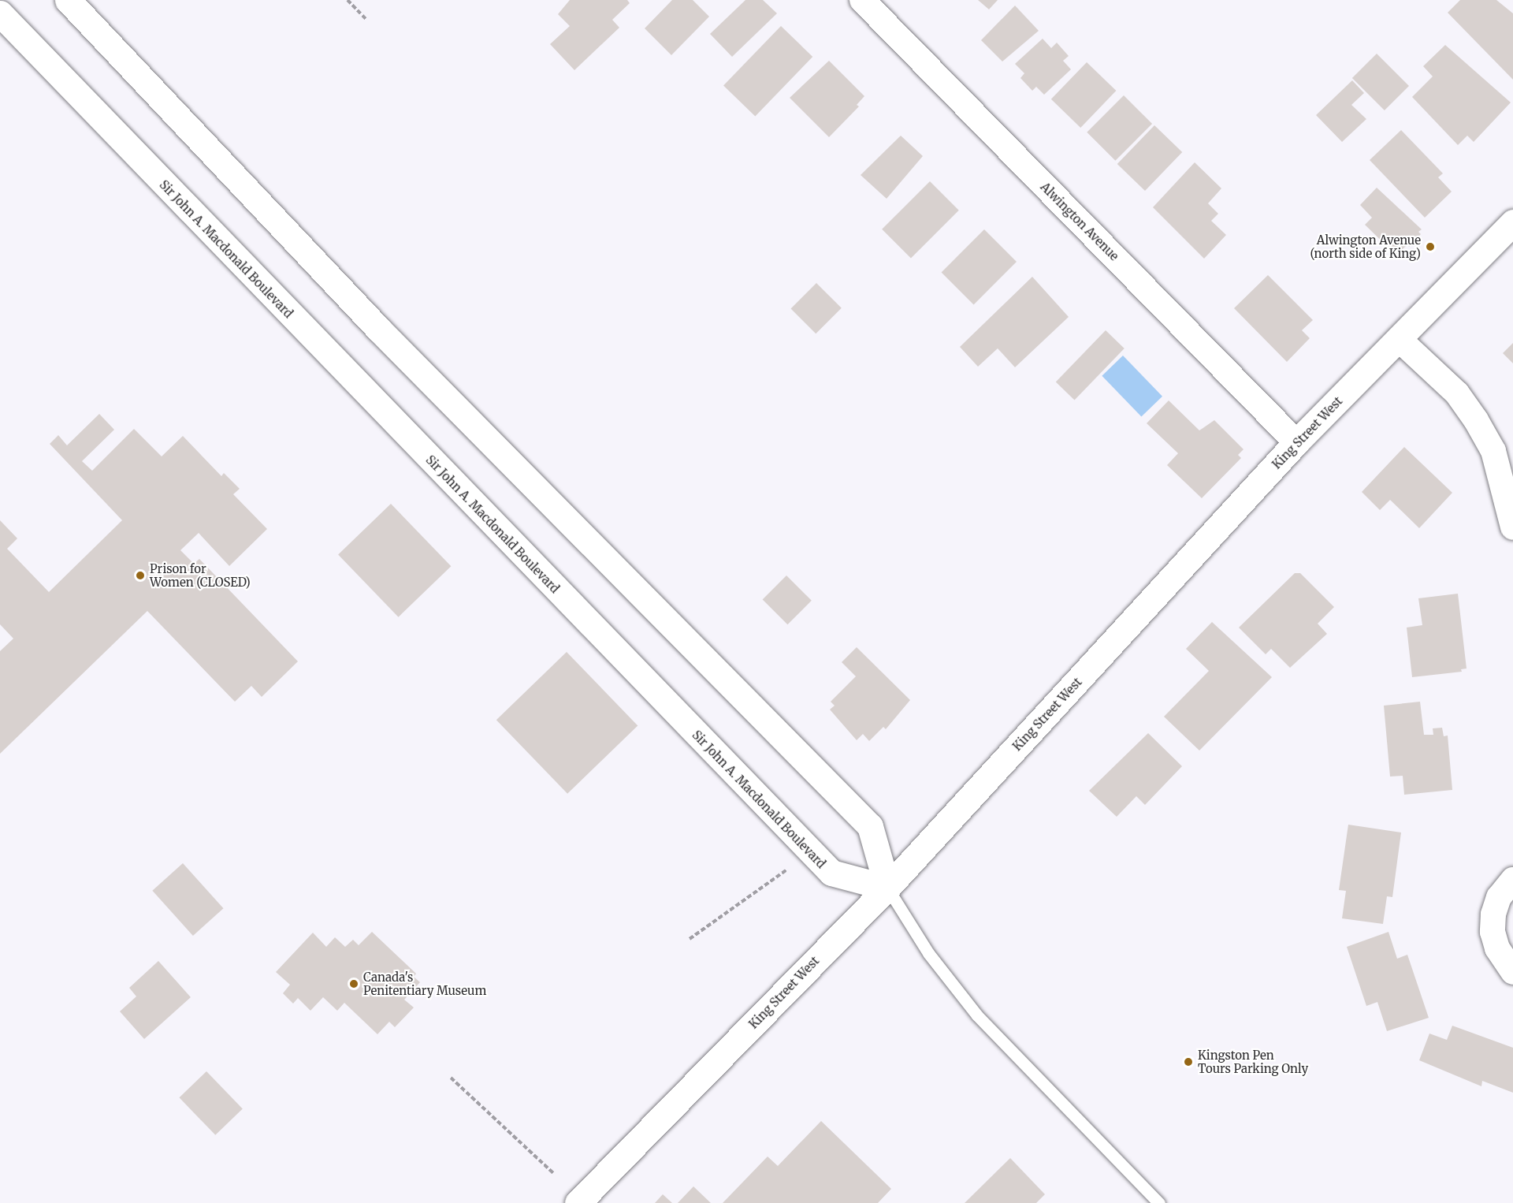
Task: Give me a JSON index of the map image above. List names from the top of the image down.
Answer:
{
  "streets": {
    "main road": ["Sir John A. Macdonald Boulevard", "King Street West"],
    "street": ["Alwington Avenue"]
  },
  "crossings": [
    ["Alwington Avenue", "King Street West"],
    ["Sir John A. Macdonald Boulevard", "King Street West"]
  ],
  "places": [
    "Alwington Avenue (north side of King)",
    "Prison for Women (CLOSED)",
    "Canada's Penitentiary Museum",
    "Kingston Pen Tours Parking Only"
  ]
}
